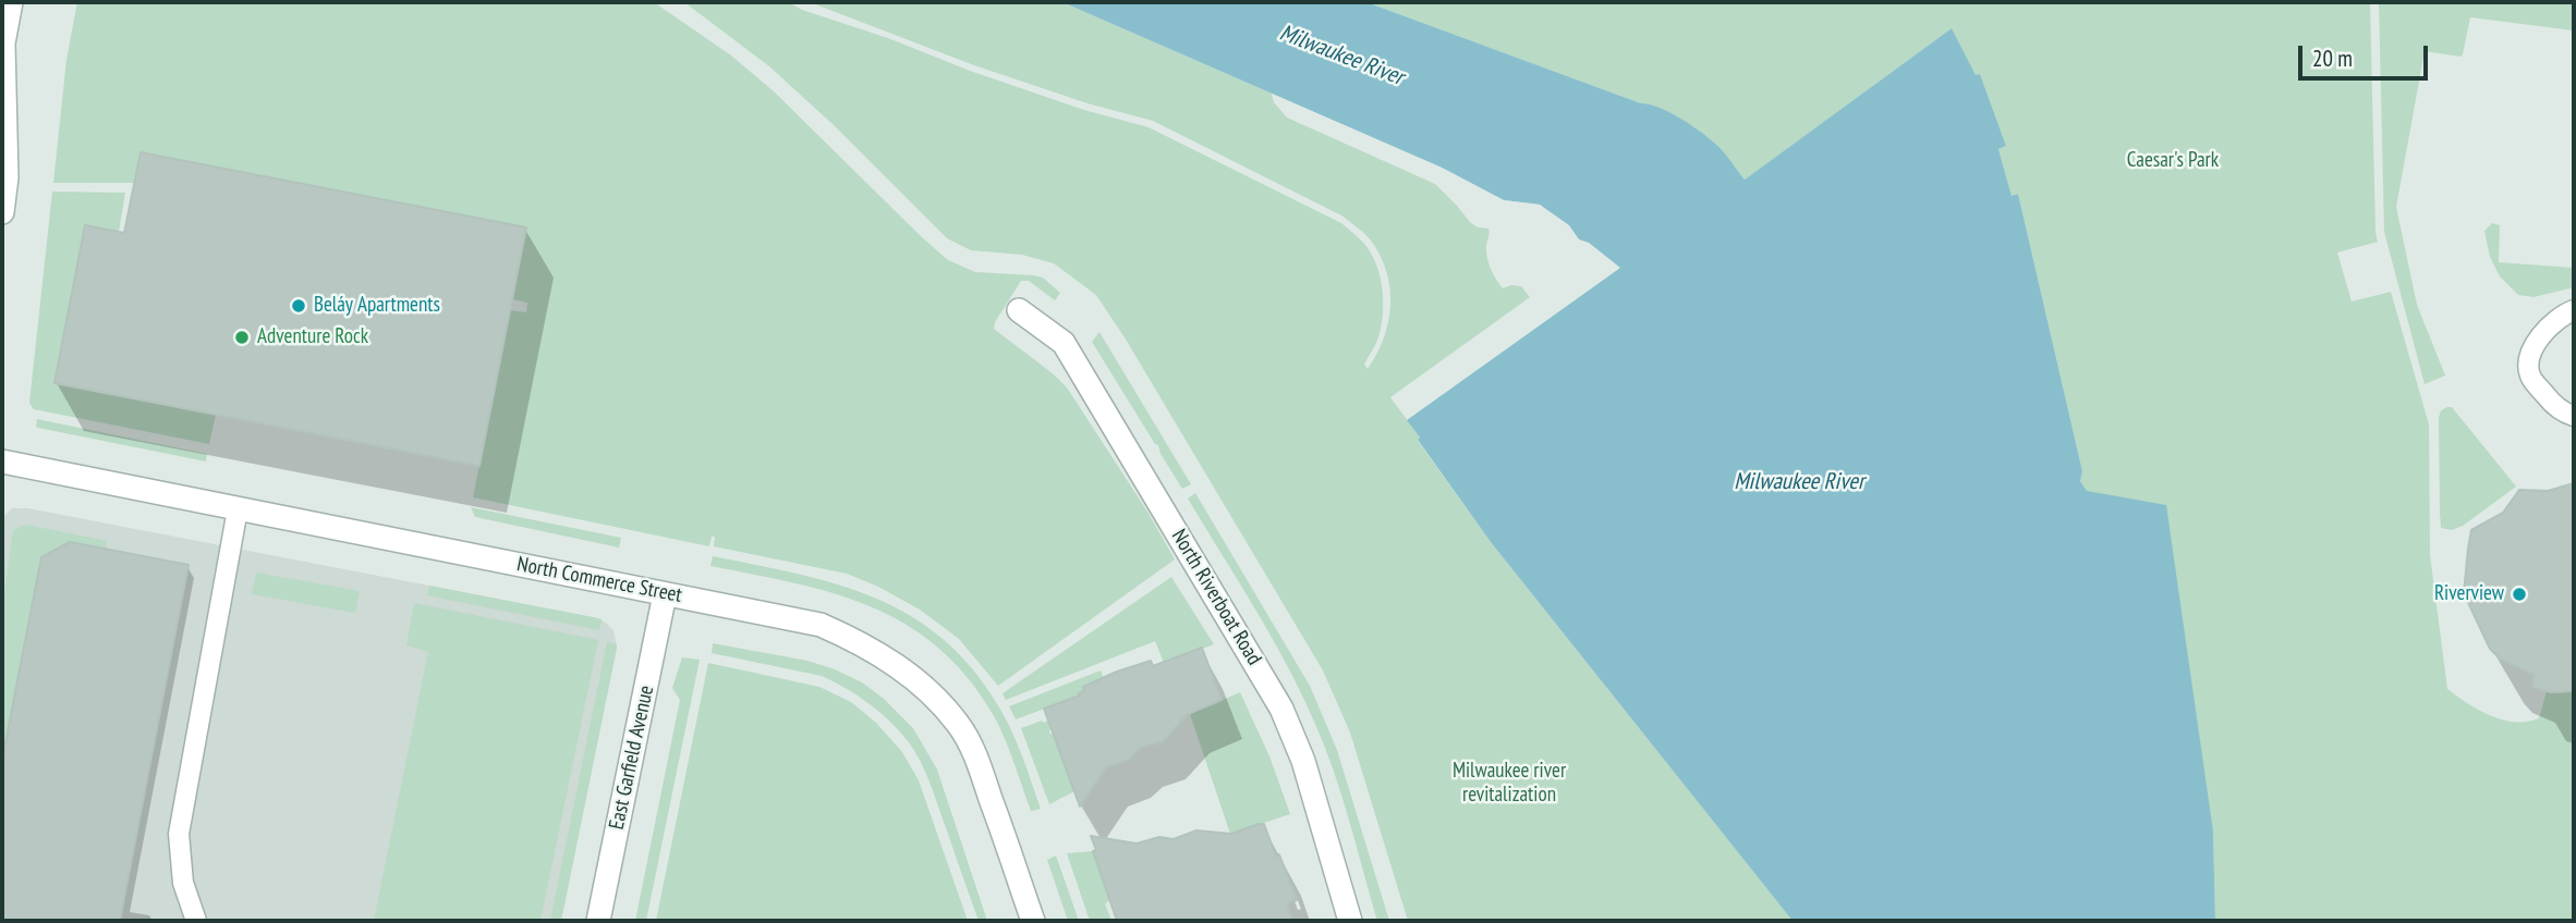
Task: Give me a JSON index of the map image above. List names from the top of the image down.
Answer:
{
  "streets": {
    "street": ["North Commerce Street", "North Riverboat Road", "East Garfield Avenue"]
  },
  "crossings": [
    ["North Commerce Street", "East Garfield Avenue"]
  ],
  "water": ["Milwaukee River"],
  "parks": ["Caesar's Park", "Milwaukee river revitalization"],
  "places": ["Beláy Apartments", "Adventure Rock", "Riverview"],
  "scale_bar": "20 m"
}
